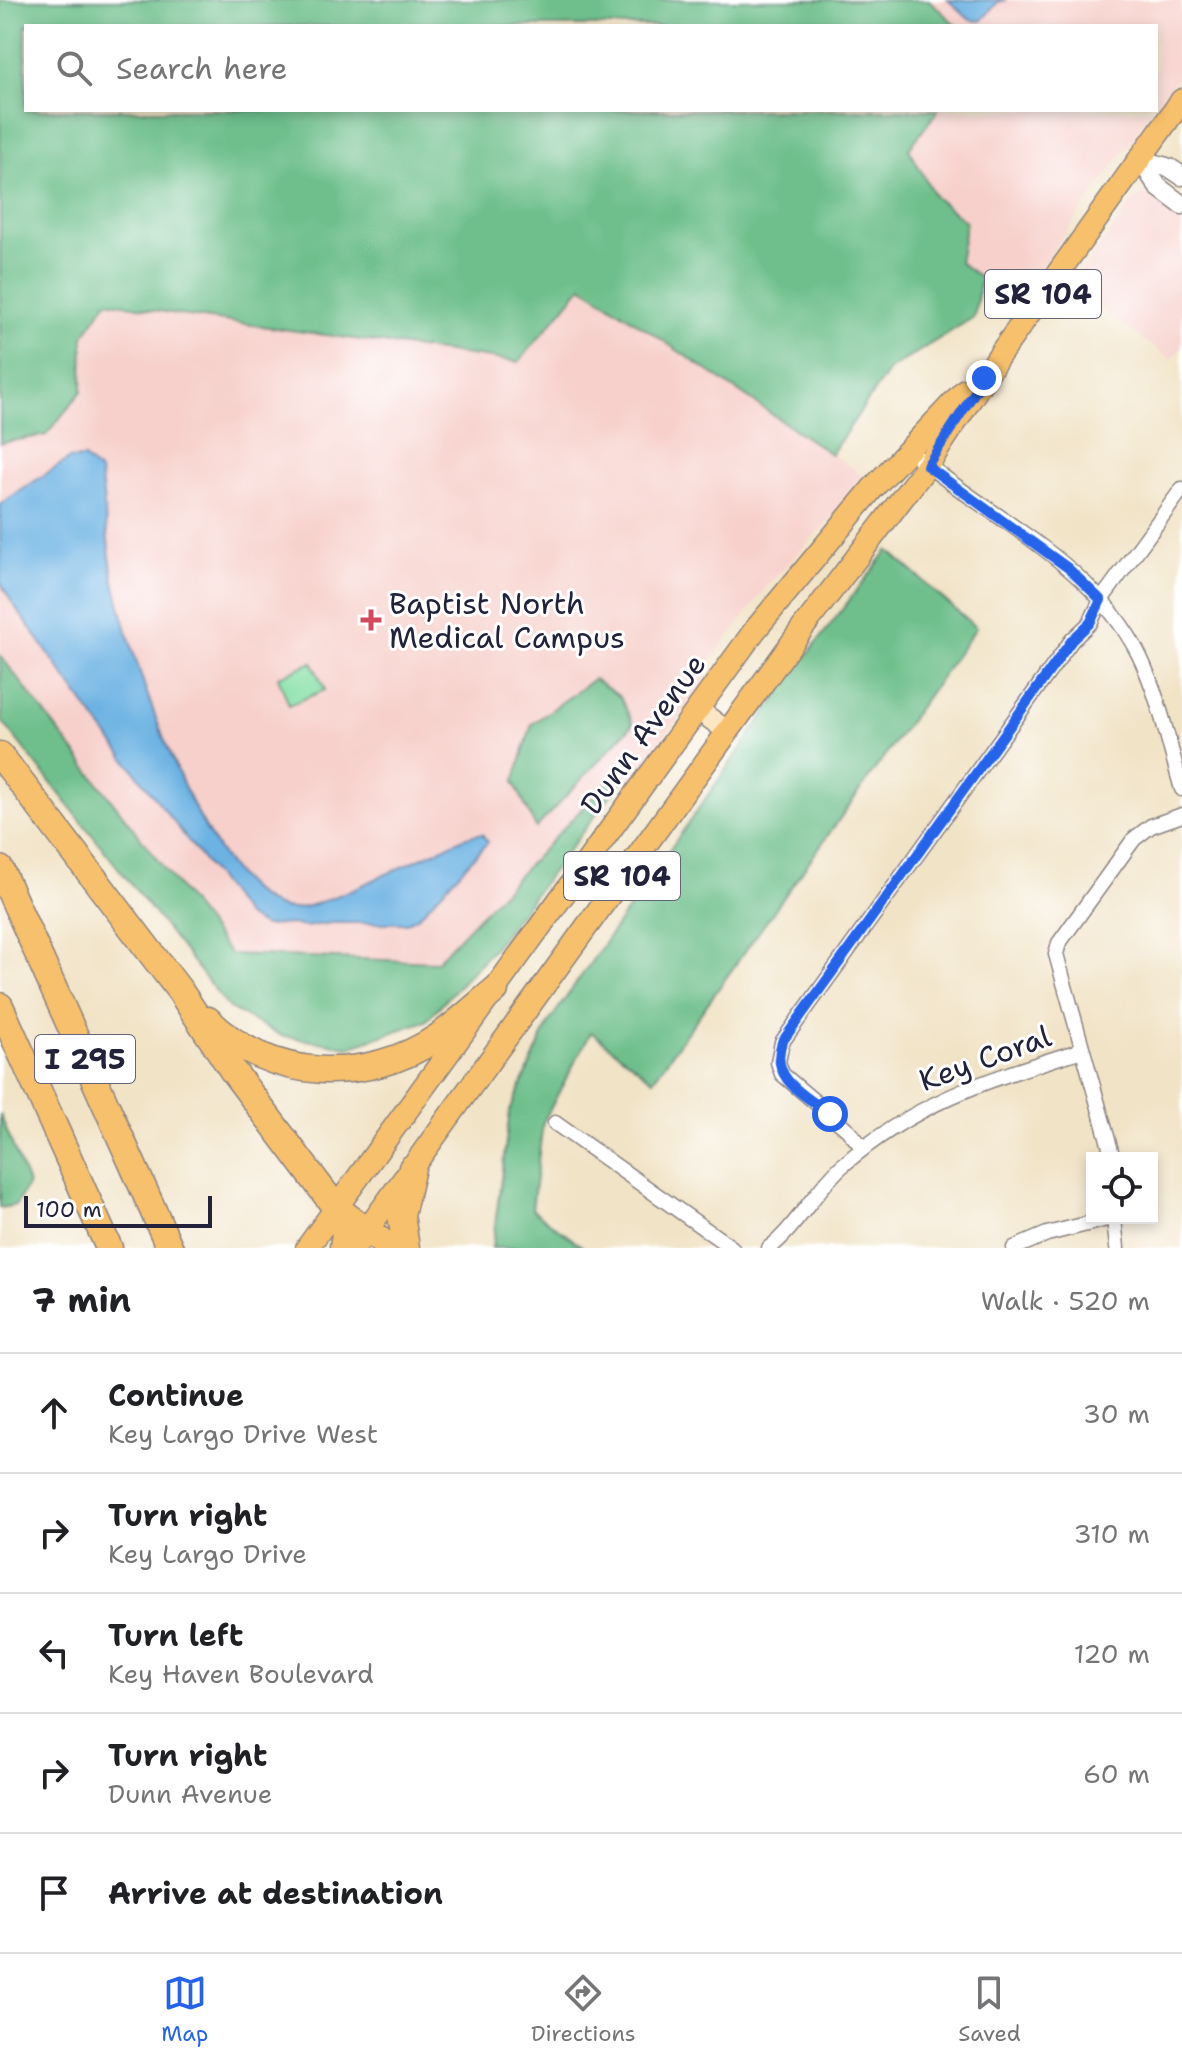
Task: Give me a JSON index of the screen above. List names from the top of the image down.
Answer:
{
  "streets": {
    "highway": ["I 295"],
    "main road": ["SR 104", "Dunn Avenue"],
    "street": ["Key Coral"]
  },
  "places": {
    "health": ["Baptist North Medical Campus"]
  },
  "scale_bar": "100 m",
  "page": {
    "search": "Search here",
    "scale": "100 m",
    "heading": ["7 min", "Walk · 520 m"],
    "list": [
      ["Continue", "Key Largo Drive West", "30 m"],
      ["Turn right", "Key Largo Drive", "310 m"],
      ["Turn left", "Key Haven Boulevard", "120 m"],
      ["Turn right", "Dunn Avenue", "60 m"],
      "Arrive at destination"
    ],
    "nav": ["Map", "Directions", "Saved"]
  }
}
